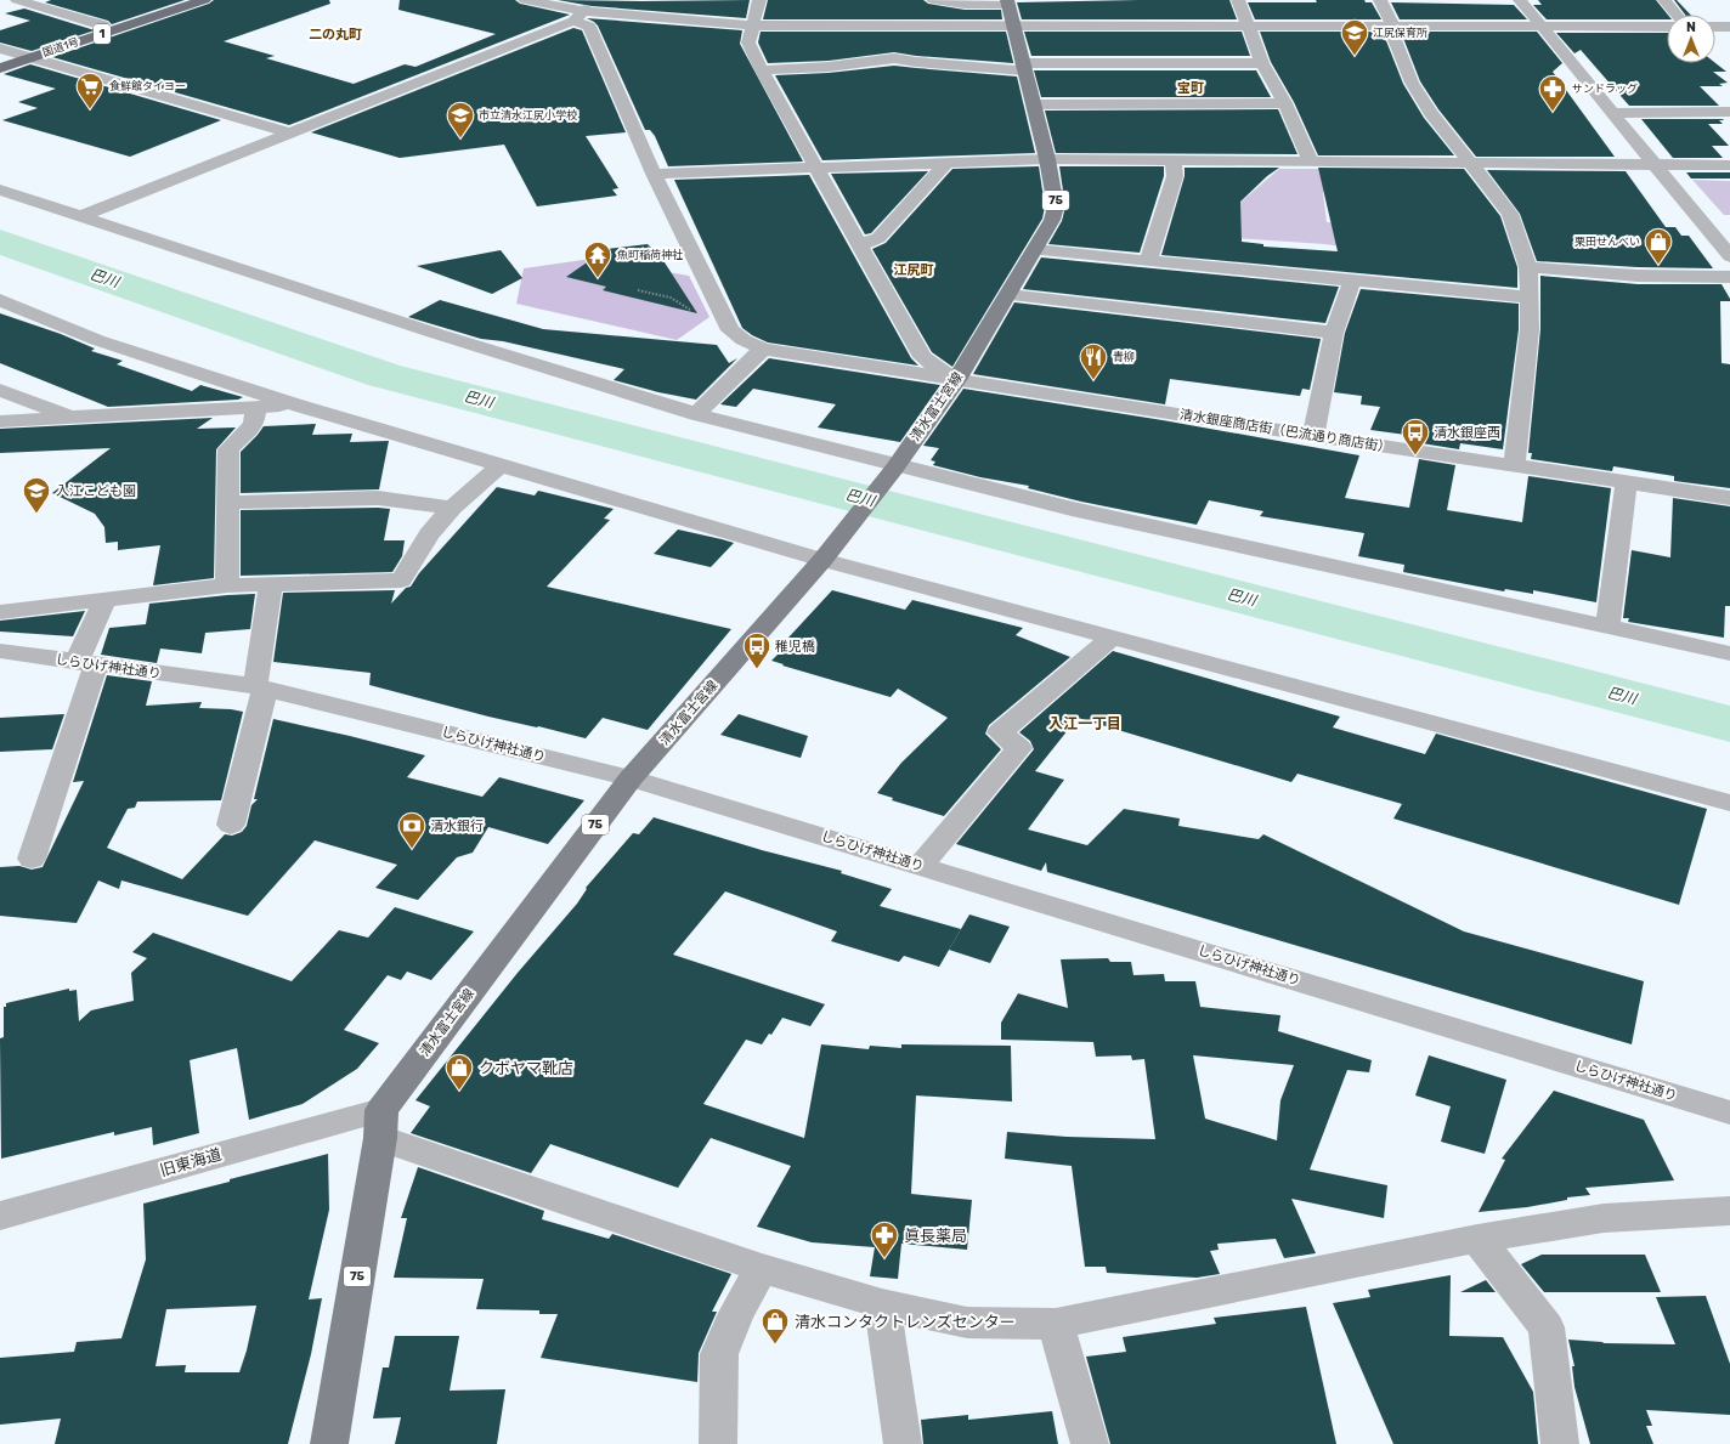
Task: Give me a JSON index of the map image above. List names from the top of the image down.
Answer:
{
  "streets": {
    "highway": ["1", "国道1号"],
    "main road": ["75", "清水富士宮線"],
    "street": ["清水銀座商店街（巴流通り商店街）", "しらひげ神社通り", "旧東海道"]
  },
  "crossings": [
    ["清水富士宮線", "清水銀座商店街（巴流通り商店街）"],
    ["清水富士宮線", "しらひげ神社通り"],
    ["清水富士宮線", "旧東海道"]
  ],
  "districts": [
    "二の丸町",
    "宝町",
    "江尻町",
    "入江一丁目"
  ],
  "water": ["巴川"],
  "places": {
    "school or university": ["江尻保育所", "市立清水江尻小学校", "入江こども園"],
    "supermarket": ["食鮮館タイヨー"],
    "pharmacy": ["サンドラッグ", "眞長薬局"],
    "shop": ["栗田せんべい", "クボヤマ靴店", "清水コンタクトレンズセンター"],
    "temple": ["魚町稲荷神社"],
    "restaurant": ["青柳"],
    "bus stop": ["清水銀座西", "稚児橋"],
    "bank": ["清水銀行"]
  },
  "north": "top"
}
